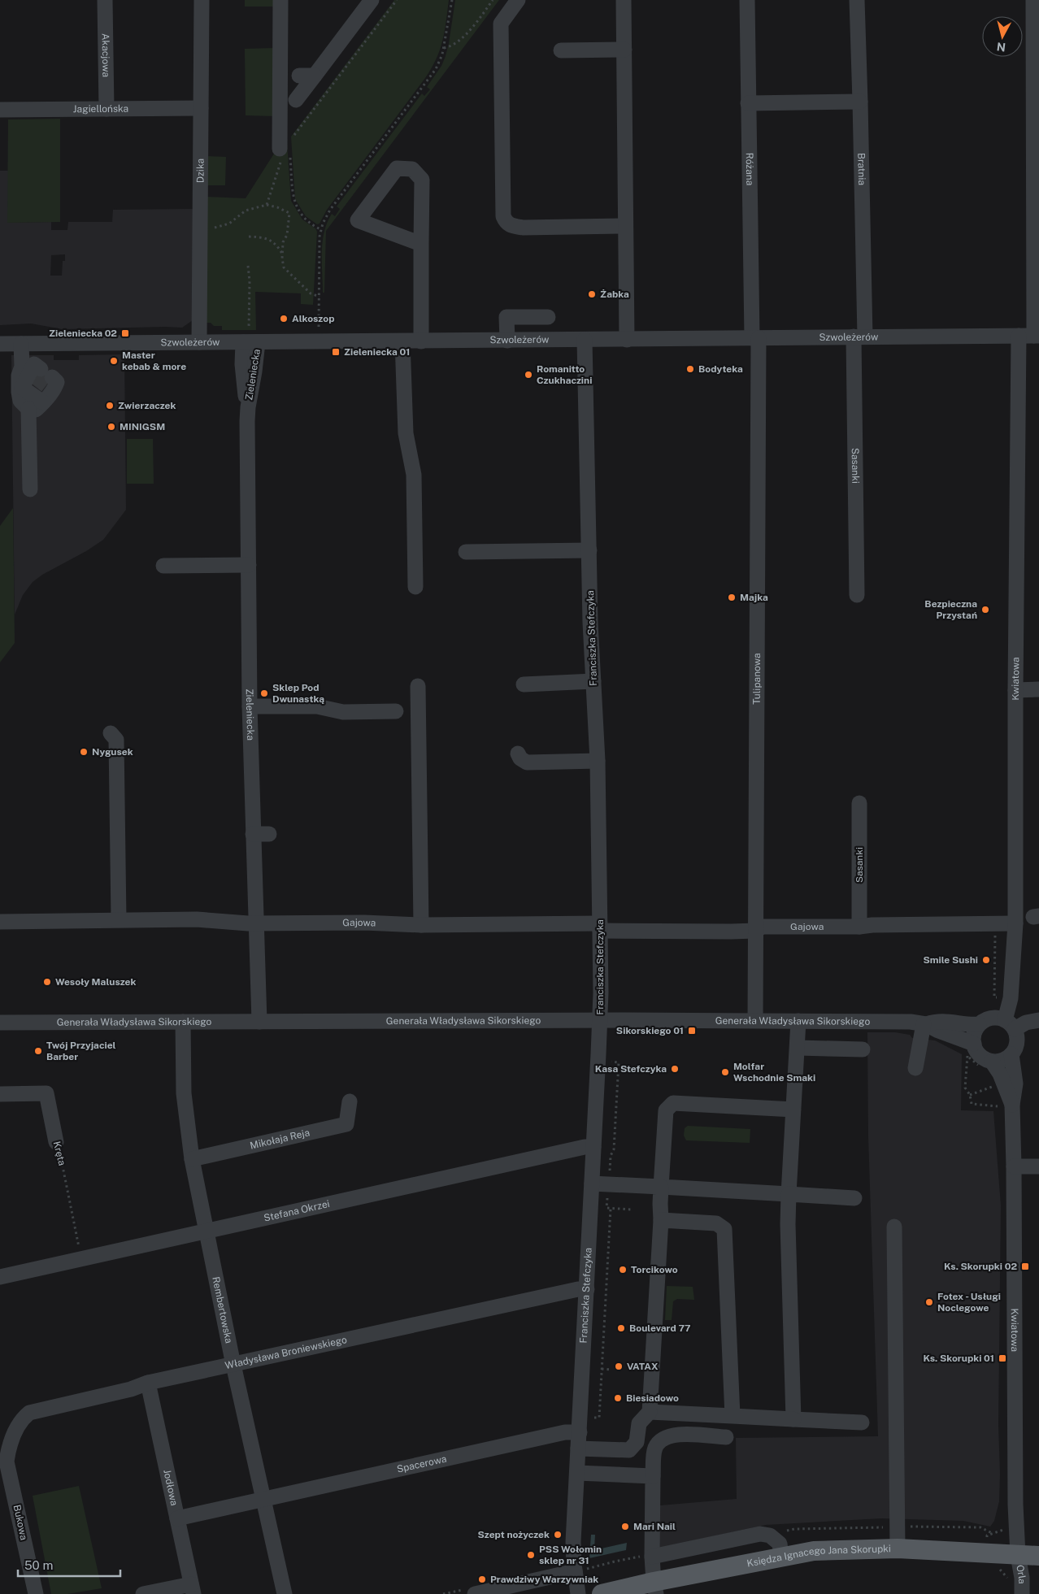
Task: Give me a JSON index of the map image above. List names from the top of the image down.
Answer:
{
  "streets": {
    "main road": ["Księdza Ignacego Jana Skorupki"],
    "street": [
      "Akacjowa",
      "Jagiellońska",
      "Bratnia",
      "Różana",
      "Dzika",
      "Szwoleżerów",
      "Zieleniecka",
      "Sasanki",
      "Franciszka Stefczyka",
      "Kwiatowa",
      "Tulipanowa",
      "Gajowa",
      "Generała Władysława Sikorskiego",
      "Mikołaja Reja",
      "Kręta",
      "Stefana Okrzei",
      "Rembertowska",
      "Władysława Broniewskiego",
      "Spacerowa",
      "Jodłowa",
      "Bukowa",
      "Orla"
    ]
  },
  "crossings": [
    ["Akacjowa", "Jagiellońska"],
    ["Jagiellońska", "Dzika"],
    ["Bratnia", "Szwoleżerów"],
    ["Bratnia", "Sasanki"],
    ["Różana", "Szwoleżerów"],
    ["Różana", "Tulipanowa"],
    ["Dzika", "Szwoleżerów"],
    ["Szwoleżerów", "Zieleniecka"],
    ["Szwoleżerów", "Sasanki"],
    ["Szwoleżerów", "Franciszka Stefczyka"],
    ["Szwoleżerów", "Kwiatowa"],
    ["Szwoleżerów", "Tulipanowa"],
    ["Zieleniecka", "Gajowa"],
    ["Zieleniecka", "Generała Władysława Sikorskiego"],
    ["Sasanki", "Gajowa"],
    ["Franciszka Stefczyka", "Gajowa"],
    ["Franciszka Stefczyka", "Generała Władysława Sikorskiego"],
    ["Franciszka Stefczyka", "Stefana Okrzei"],
    ["Franciszka Stefczyka", "Władysława Broniewskiego"],
    ["Franciszka Stefczyka", "Spacerowa"],
    ["Kwiatowa", "Gajowa"],
    ["Kwiatowa", "Generała Władysława Sikorskiego"],
    ["Kwiatowa", "Księdza Ignacego Jana Skorupki"],
    ["Kwiatowa", "Orla"],
    ["Tulipanowa", "Gajowa"],
    ["Tulipanowa", "Generała Władysława Sikorskiego"],
    ["Generała Władysława Sikorskiego", "Rembertowska"],
    ["Mikołaja Reja", "Rembertowska"],
    ["Kręta", "Stefana Okrzei"],
    ["Stefana Okrzei", "Rembertowska"],
    ["Rembertowska", "Władysława Broniewskiego"],
    ["Rembertowska", "Spacerowa"],
    ["Władysława Broniewskiego", "Jodłowa"],
    ["Władysława Broniewskiego", "Bukowa"],
    ["Spacerowa", "Jodłowa"],
    ["Księdza Ignacego Jana Skorupki", "Orla"]
  ],
  "places": {
    "other": [
      "Żabka",
      "Alkoszop",
      "Master kebab & more",
      "Bodyteka",
      "Romanitto Czukhaczini",
      "Zwierzaczek",
      "MINIGSM",
      "Majka",
      "Bezpieczna Przystań",
      "Sklep Pod Dwunastką",
      "Nygusek",
      "Smile Sushi",
      "Wesoły Maluszek",
      "Twój Przyjaciel Barber",
      "Kasa Stefczyka",
      "Molfar Wschodnie Smaki",
      "Torcikowo",
      "Fotex - Usługi Noclegowe",
      "Boulevard 77",
      "VATAX",
      "Biesiadowo",
      "Mari Nail",
      "Szept nożyczek",
      "PSS Wołomin sklep nr 31",
      "Prawdziwy Warzywniak"
    ],
    "transit": [
      "Zieleniecka 02",
      "Zieleniecka 01",
      "Sikorskiego 01",
      "Ks. Skorupki 02",
      "Ks. Skorupki 01"
    ]
  },
  "scale_bar": "50 m",
  "north": "bottom"
}
